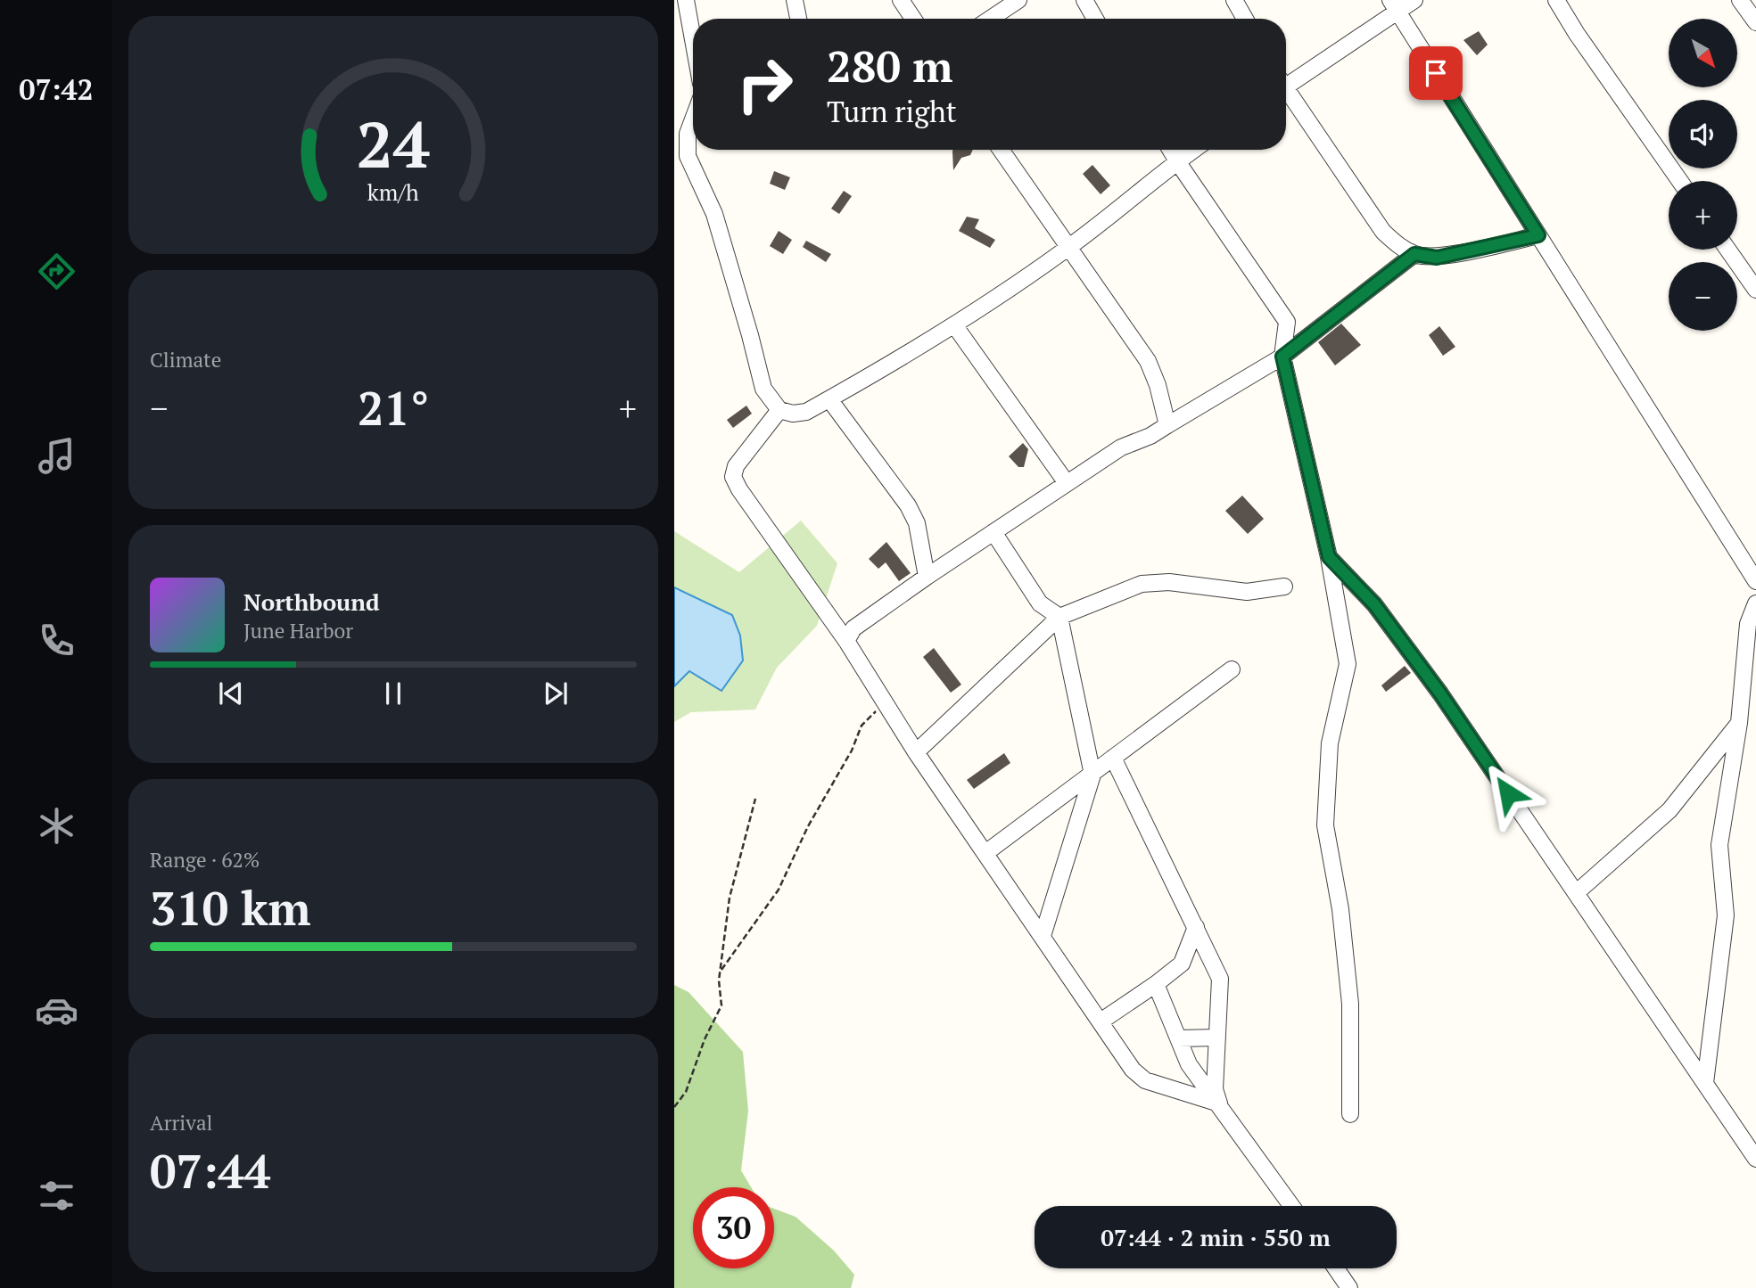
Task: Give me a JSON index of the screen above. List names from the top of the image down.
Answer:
{
  "north": "bottom right",
  "page": {
    "tabs": "07:42",
    "map_buttons": ["+", "−"],
    "turn": ["280 m", "Turn right"],
    "tile": [
      "Climate",
      ["Range · 62%", "310 km"],
      ["Arrival", "07:44"]
    ],
    "heat": ["−", "21°", "+"],
    "song": ["Northbound", "June Harbor"],
    "limit": "30",
    "trip": "07:44 · 2 min · 550 m",
    "gauge": ["24", "km/h"]
  }
}
